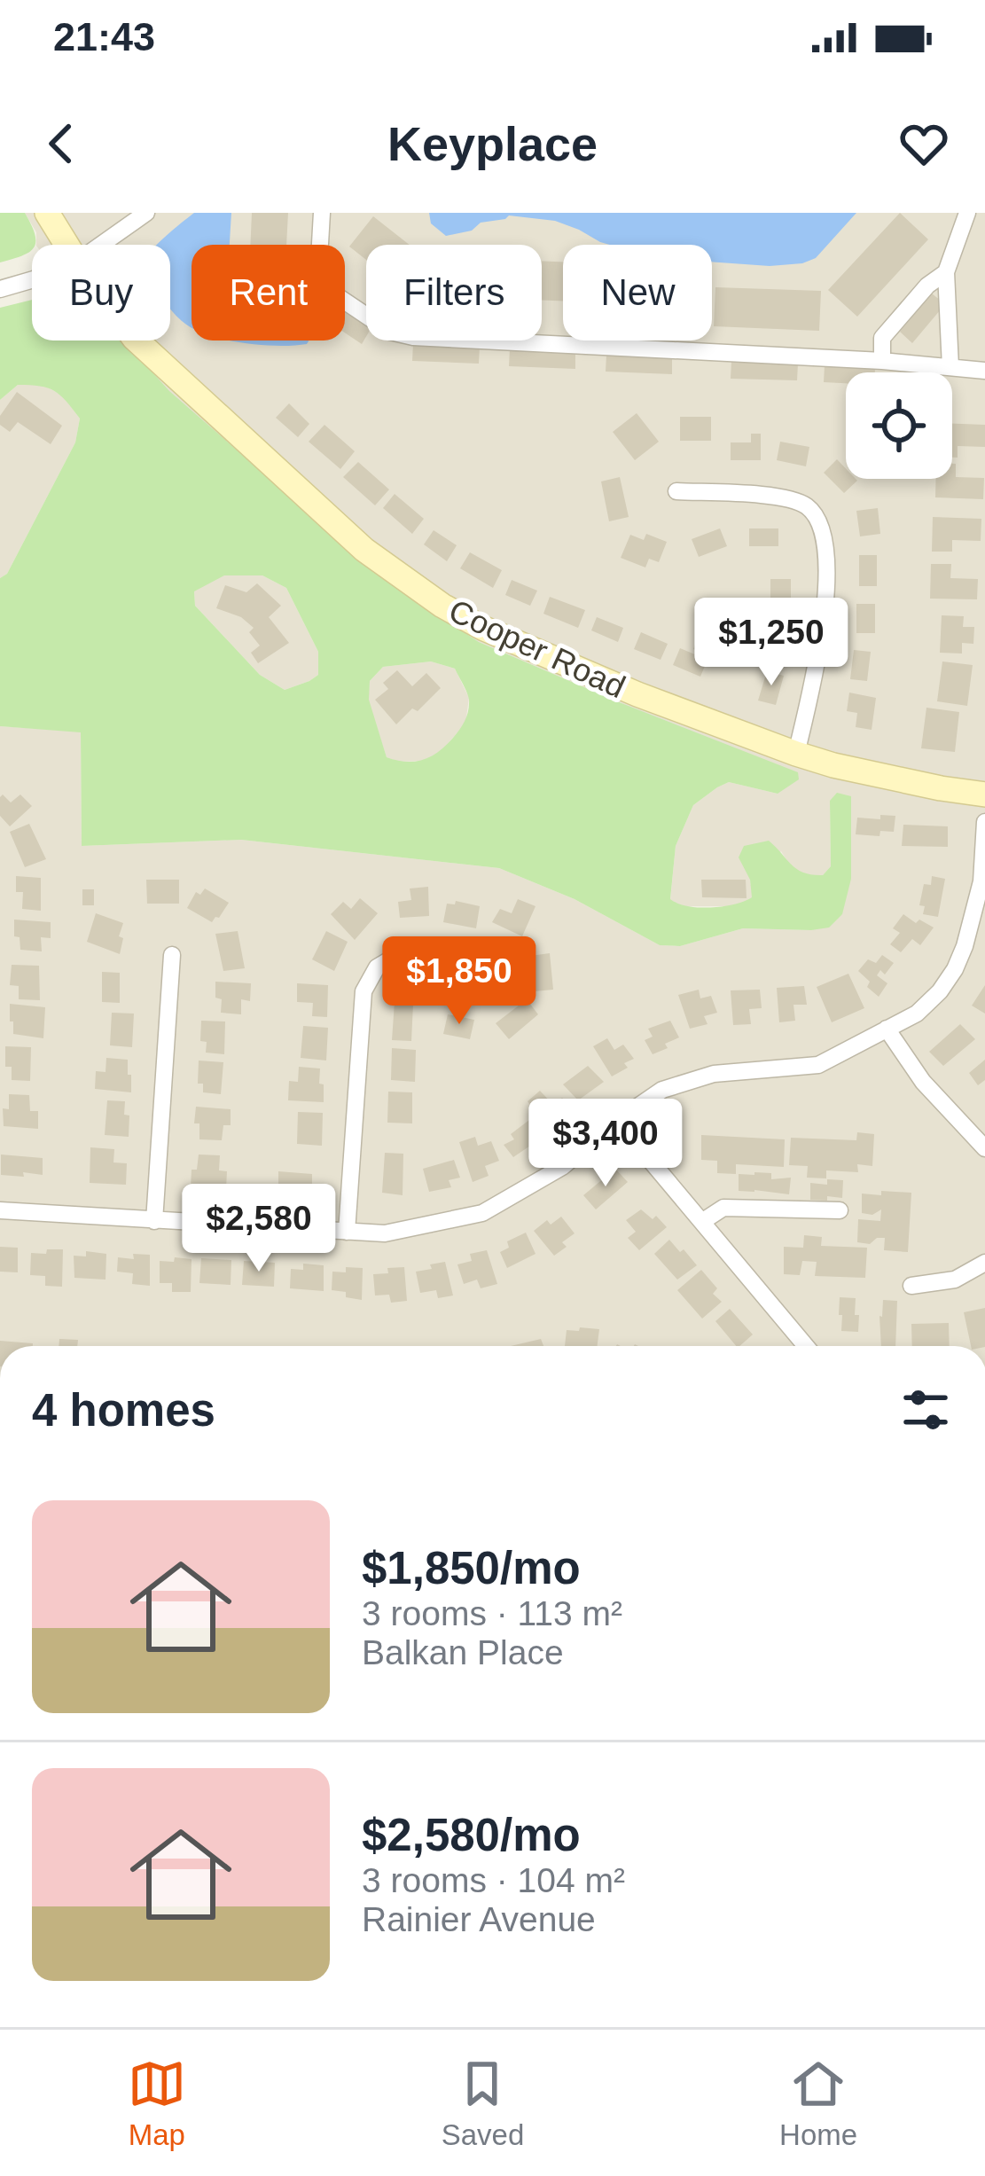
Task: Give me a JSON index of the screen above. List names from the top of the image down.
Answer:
{
  "streets": {
    "street": ["Cooper Road"]
  },
  "page": {
    "status": "21:43",
    "header": "Keyplace",
    "chip": [
      "Buy",
      "Rent",
      "Filters",
      "New"
    ],
    "price": [
      "$1,250",
      "$1,850",
      "$3,400",
      "$2,580"
    ],
    "heading": "4 homes",
    "list": [
      {
        "name": "$1,850/mo",
        "note": "3 rooms · 113 m² · Balkan Place"
      },
      {
        "name": "$2,580/mo",
        "note": "3 rooms · 104 m² · Rainier Avenue"
      }
    ],
    "tabs": ["Map", "Saved", "Home"]
  }
}
